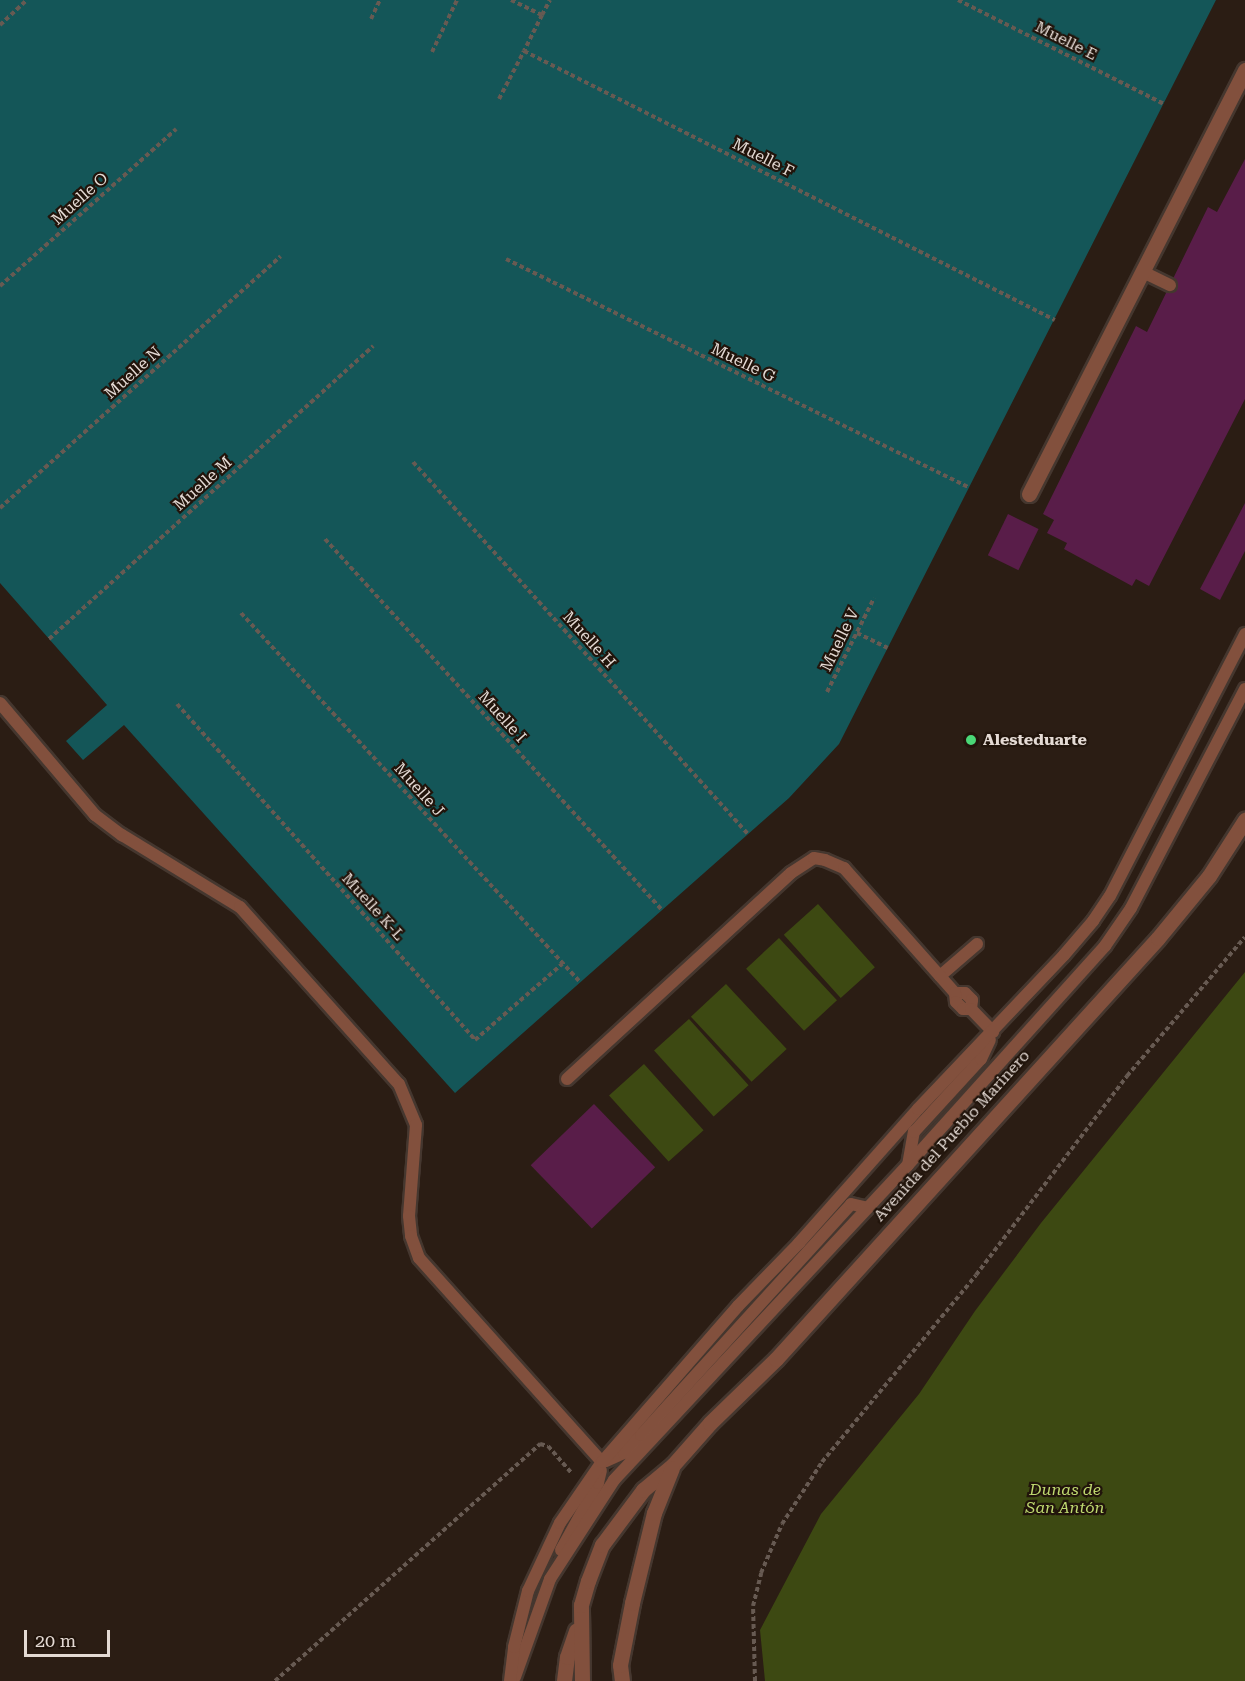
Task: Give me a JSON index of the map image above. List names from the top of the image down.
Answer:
{
  "streets": {
    "street": ["Avenida del Pueblo Marinero"],
    "path": [
      "Muelle E",
      "Muelle F",
      "Muelle O",
      "Muelle G",
      "Muelle N",
      "Muelle M",
      "Muelle H",
      "Muelle V",
      "Muelle I",
      "Muelle J",
      "Muelle K-L"
    ]
  },
  "crossings": [
    ["Muelle J", "Muelle K-L"]
  ],
  "parks": ["Dunas de San Antón"],
  "places": ["Alesteduarte"],
  "scale_bar": "20 m"
}
